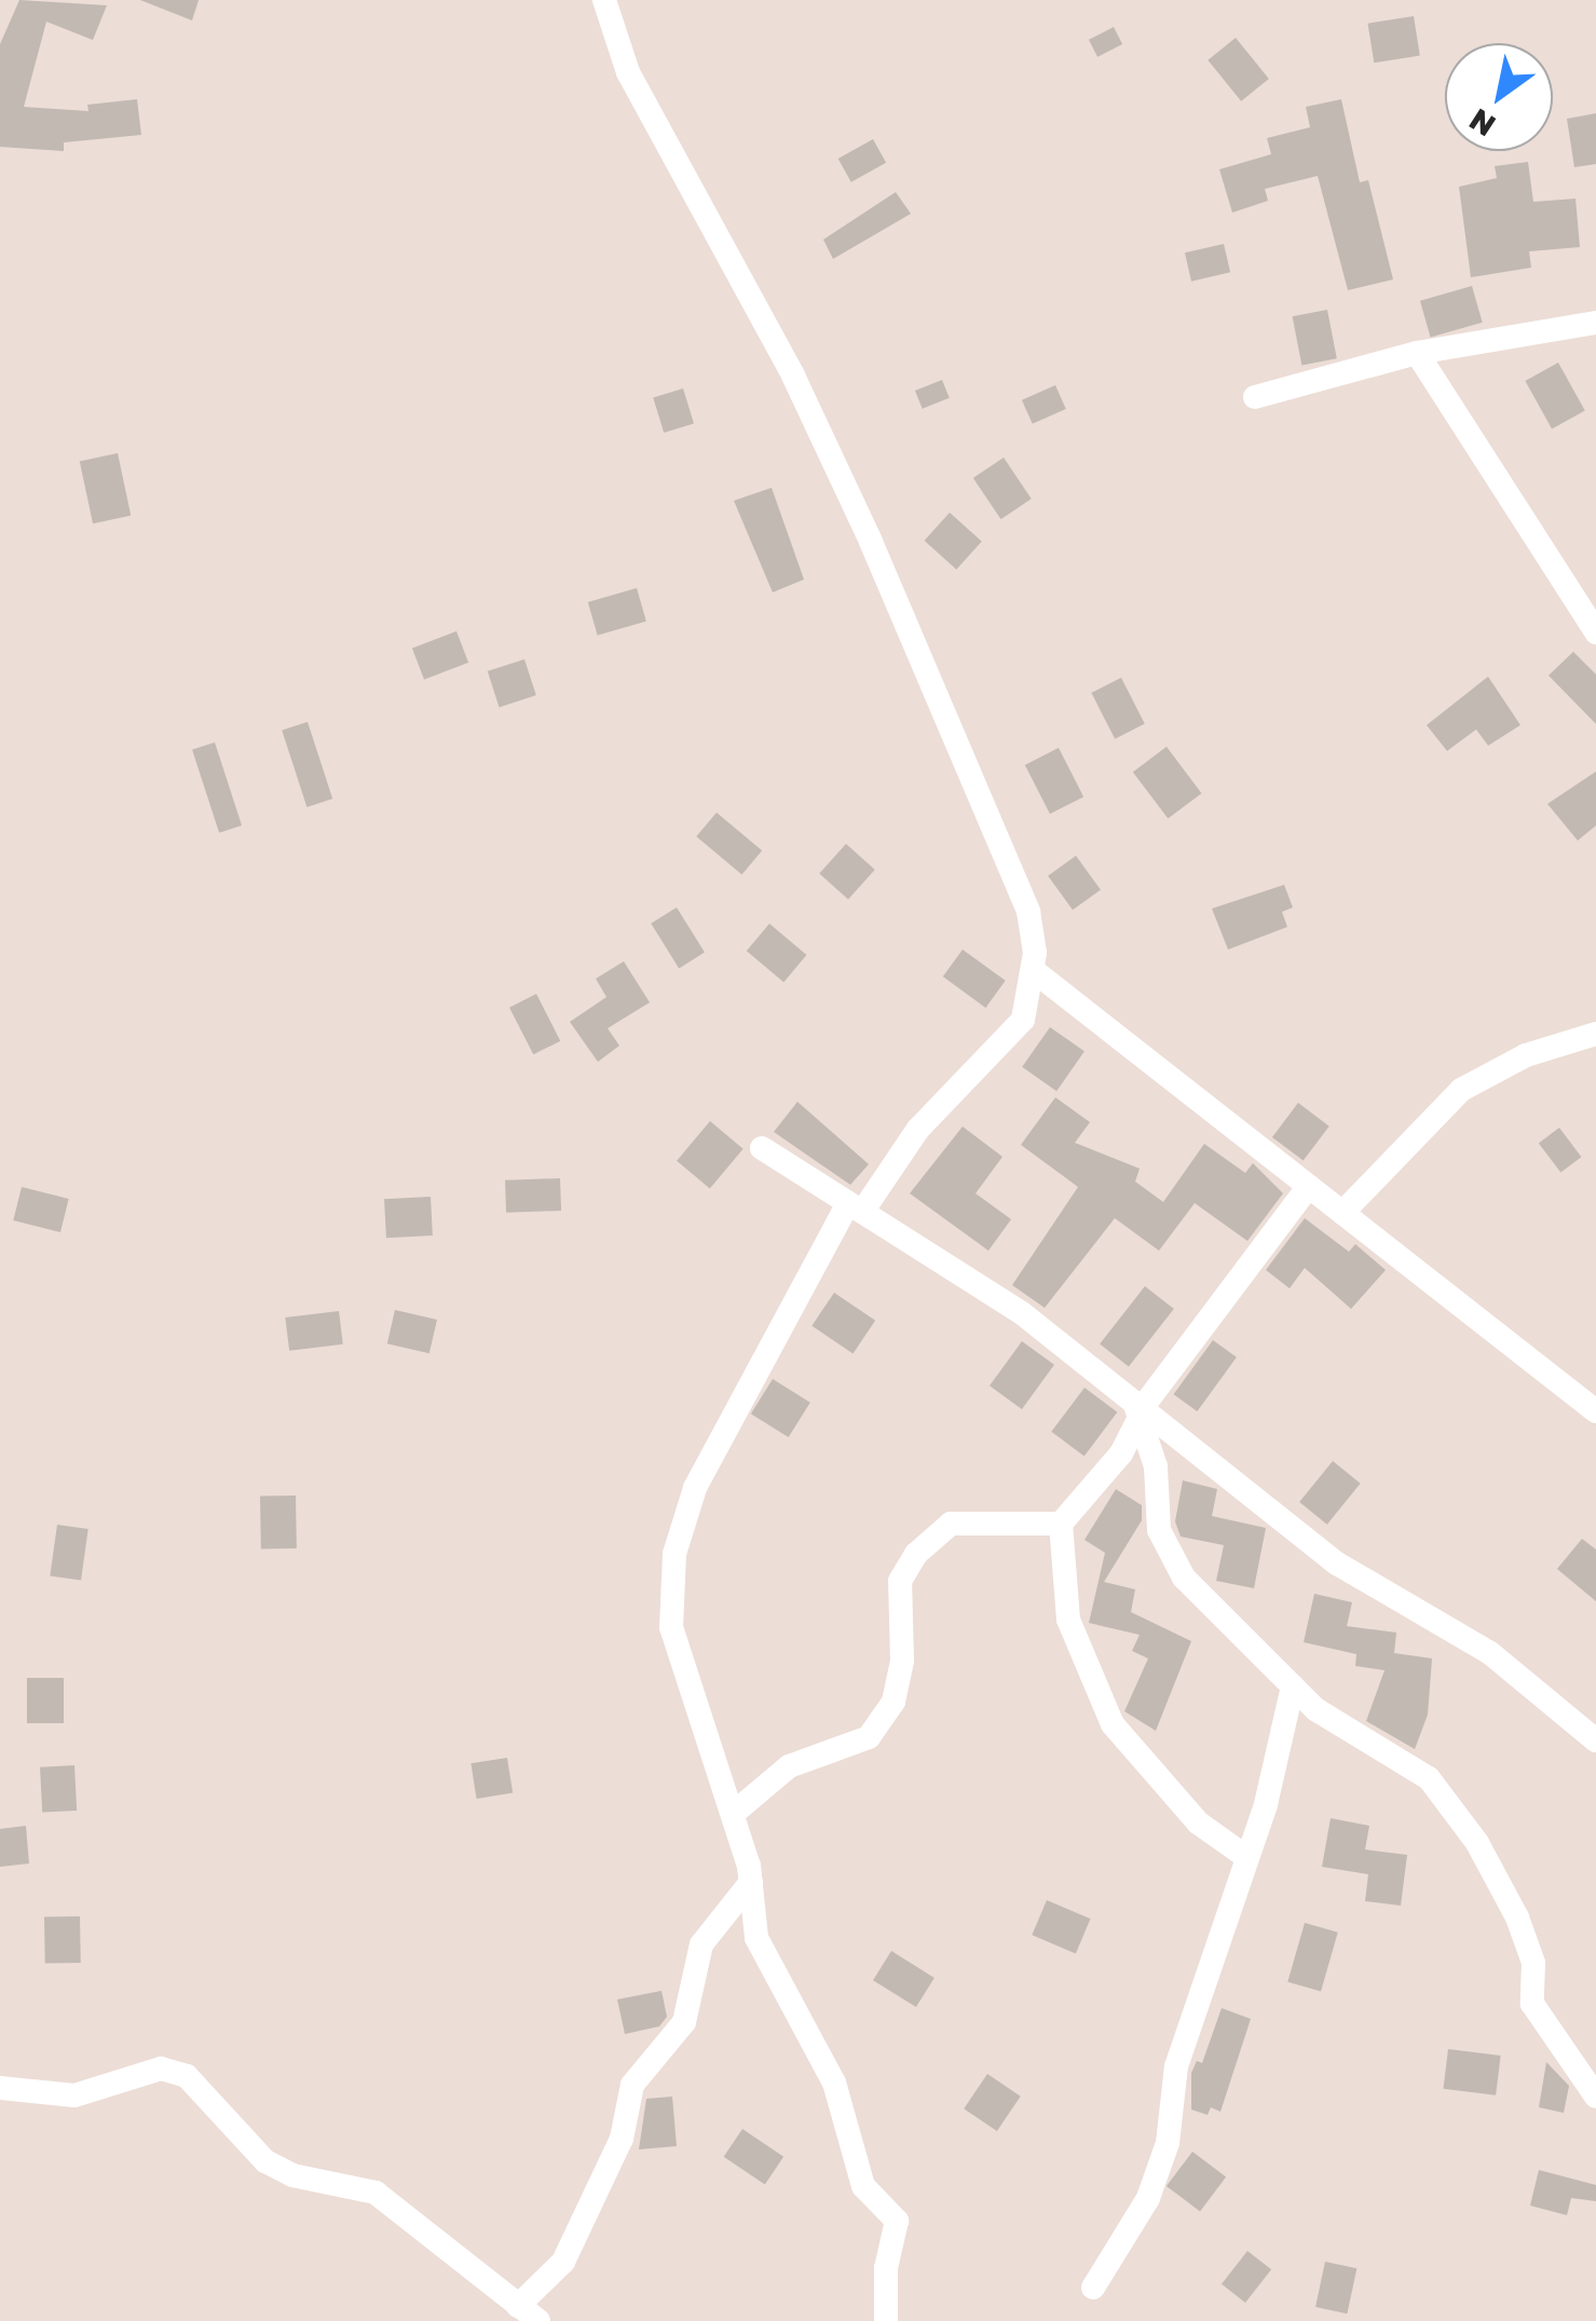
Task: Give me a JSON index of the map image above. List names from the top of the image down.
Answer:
{
  "north": "bottom left"
}
